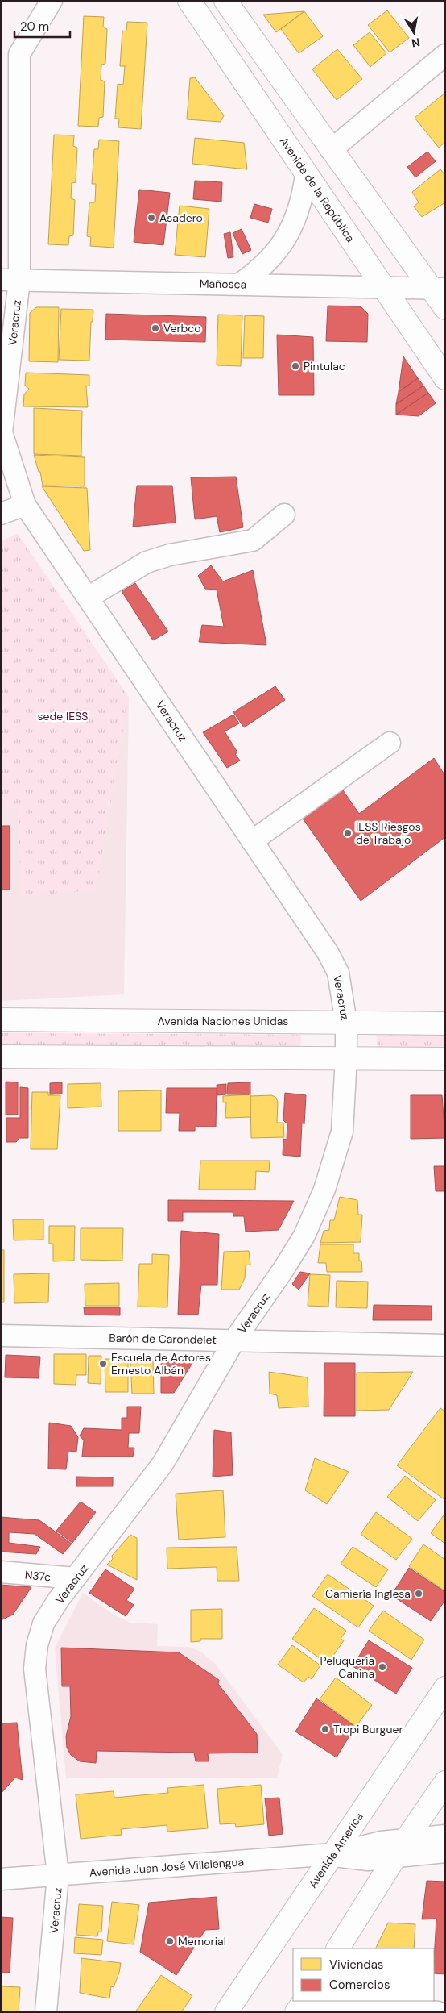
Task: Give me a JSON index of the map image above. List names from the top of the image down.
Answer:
{
  "streets": {
    "main road": ["Avenida de la República", "Avenida Naciones Unidas", "Avenida América"],
    "street": [
      "Mañosca",
      "Veracruz",
      "Barón de Carondelet",
      "N37c",
      "Avenida Juan José Villalengua"
    ]
  },
  "crossings": [
    ["Avenida de la República", "Mañosca"],
    ["Mañosca", "Veracruz"],
    ["Veracruz", "Avenida Naciones Unidas"],
    ["Veracruz", "Barón de Carondelet"],
    ["Veracruz", "N37c"],
    ["Veracruz", "Avenida Juan José Villalengua"],
    ["Avenida América", "Avenida Juan José Villalengua"]
  ],
  "parks": ["sede IESS"],
  "places": [
    "Asadero",
    "Verbco",
    "Pintulac",
    "IESS Riesgos de Trabajo",
    "Escuela de Actores Ernesto Albán",
    "Camiería Inglesa",
    "Peluquería Canina",
    "Tropi Burguer",
    "Memorial"
  ],
  "legend": ["Viviendas", "Comercios"],
  "scale_bar": "20 m",
  "north": "bottom"
}
